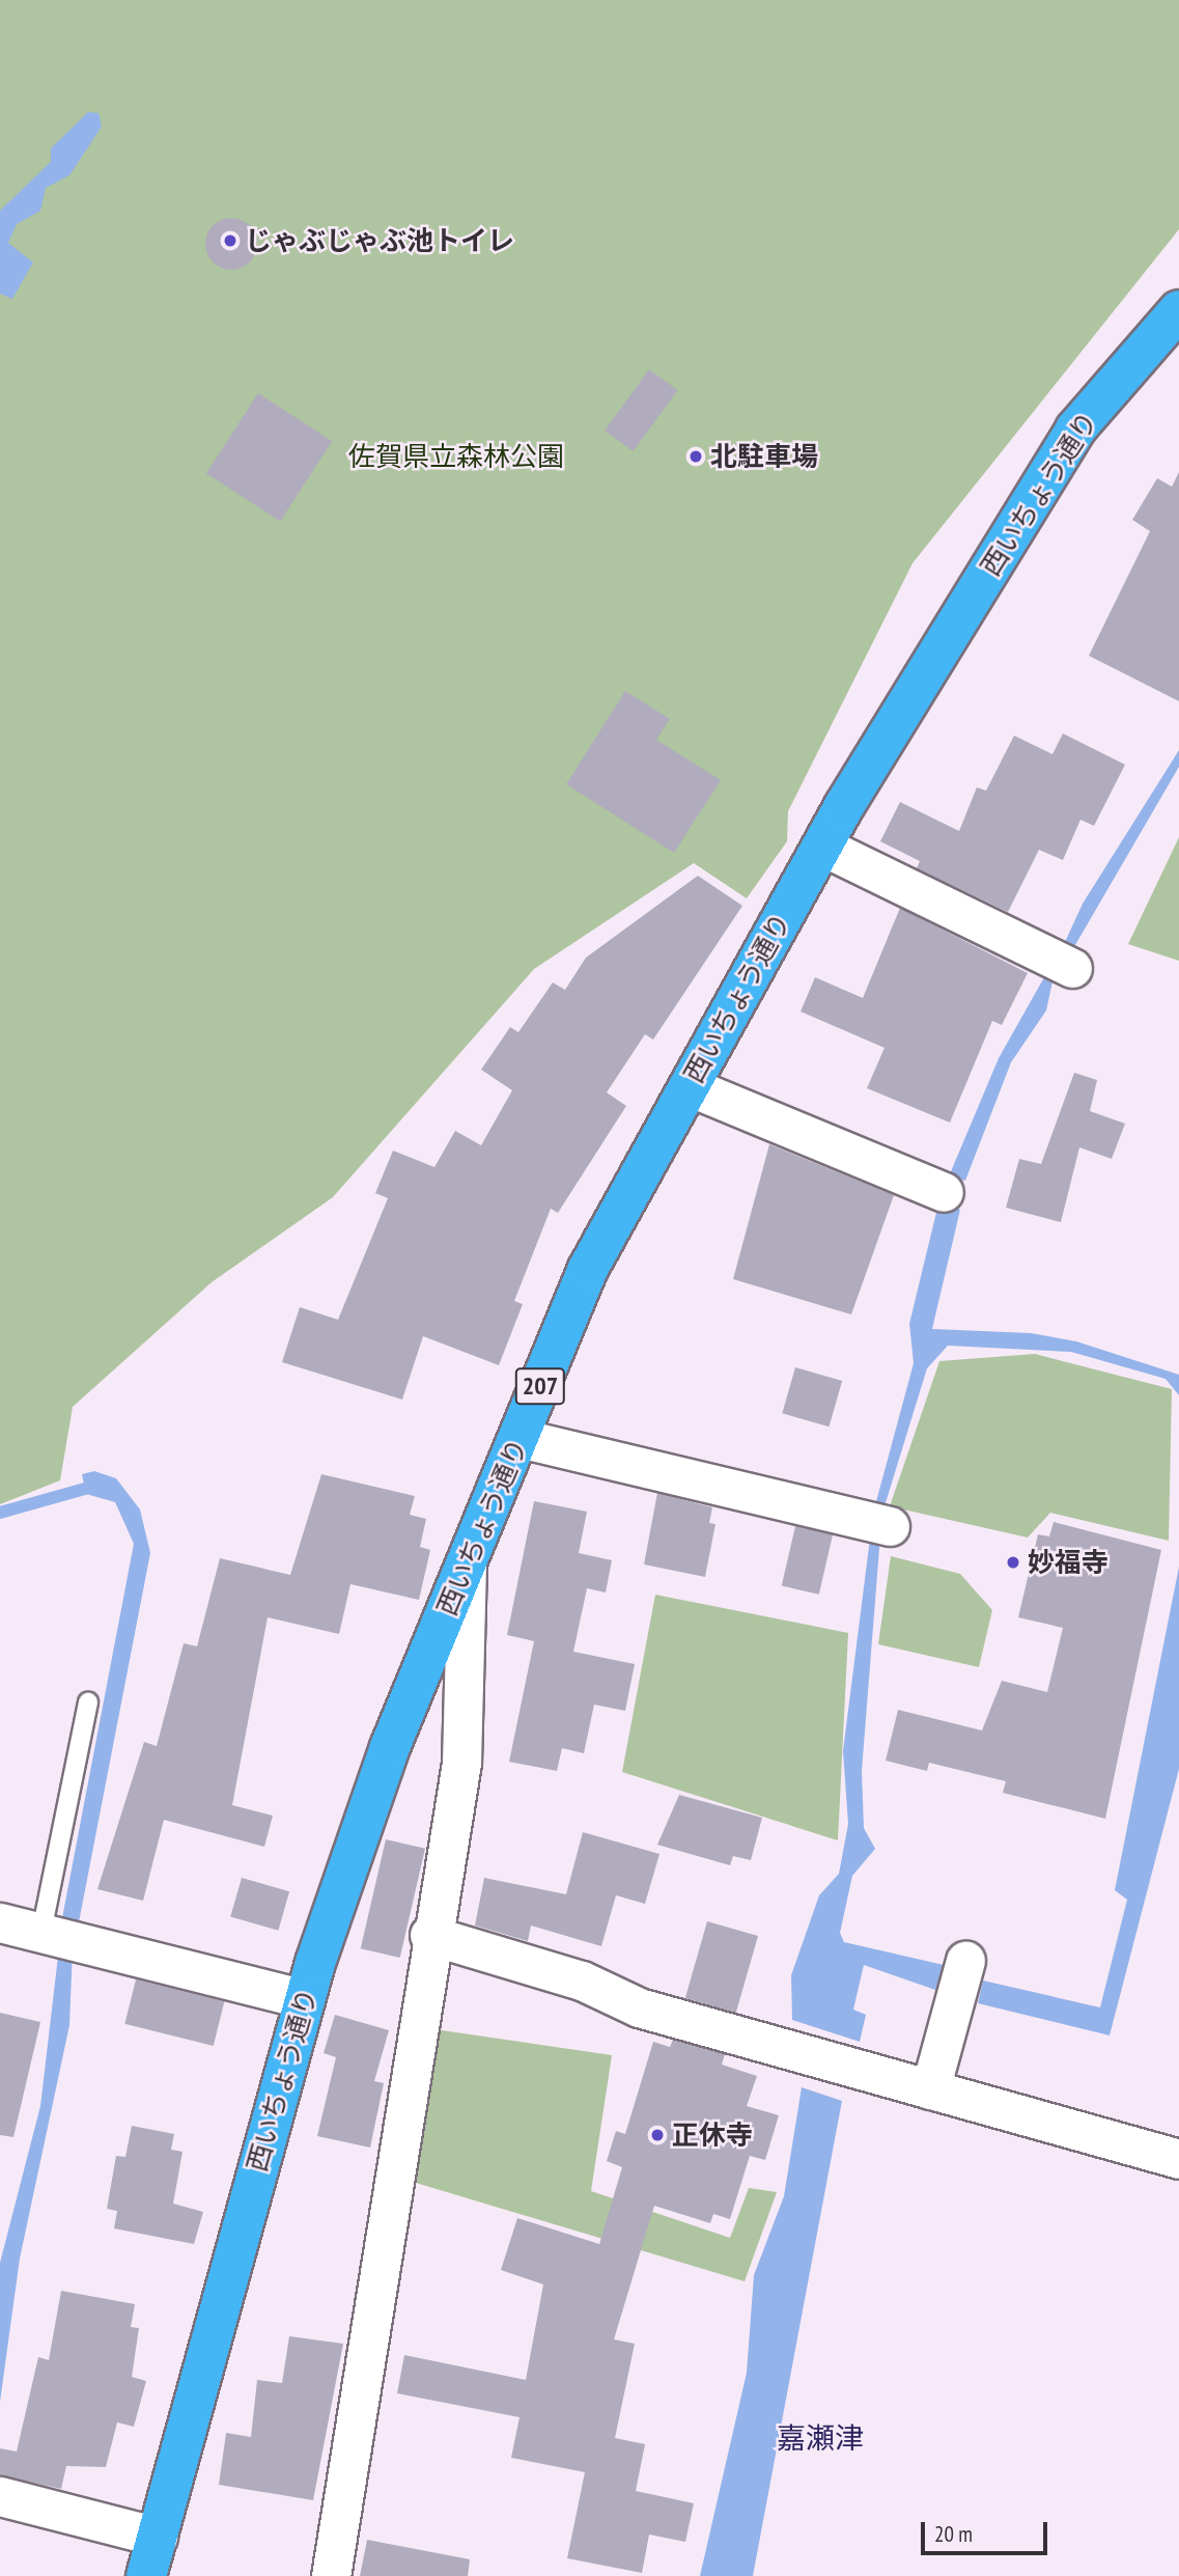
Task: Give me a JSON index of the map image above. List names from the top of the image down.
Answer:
{
  "streets": {
    "highway": ["西いちょう通り", "207"]
  },
  "districts": ["嘉瀬津"],
  "parks": ["佐賀県立森林公園"],
  "places": [
    "じゃぶじゃぶ池トイレ",
    "北駐車場",
    "妙福寺",
    "正休寺"
  ],
  "scale_bar": "20 m"
}
